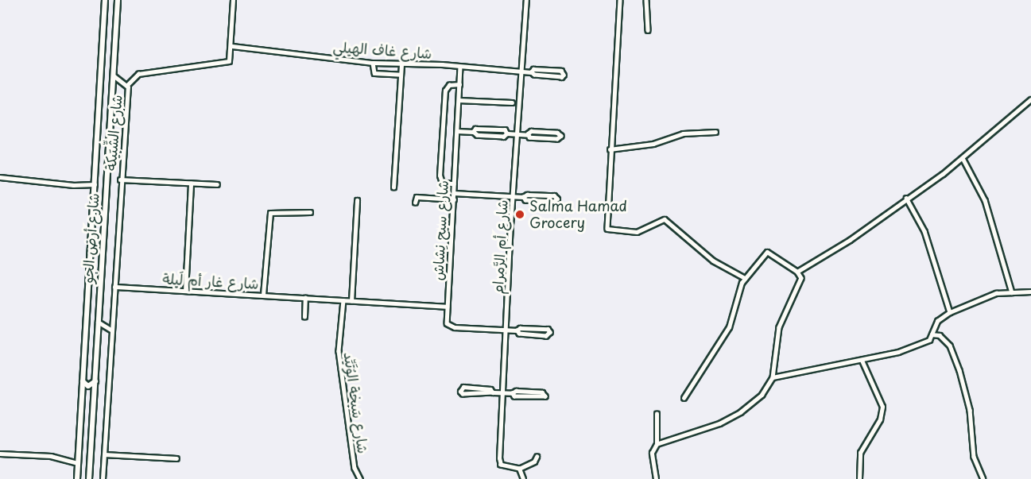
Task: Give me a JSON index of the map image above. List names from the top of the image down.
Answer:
{
  "streets": {
    "main road": ["شارع أرض الجو"],
    "street": [
      "شارع غاف الهيلي",
      "شارع الشِّبَيكة",
      "شارع سيح نِشاش",
      "شارع أم الرَّمرام",
      "شارع غار أم لَيلة",
      "شارع سَبخة الوُتَيِّد"
    ]
  },
  "crossings": [
    ["شارع غاف الهيلي", "شارع سيح نِشاش"],
    ["شارع غاف الهيلي", "شارع أم الرَّمرام"],
    ["شارع الشِّبَيكة", "شارع أرض الجو"],
    ["شارع الشِّبَيكة", "شارع غار أم لَيلة"],
    ["شارع سيح نِشاش", "شارع أم الرَّمرام"],
    ["شارع سيح نِشاش", "شارع غار أم لَيلة"],
    ["شارع غار أم لَيلة", "شارع سَبخة الوُتَيِّد"]
  ],
  "places": ["Salma Hamad Grocery"]
}
